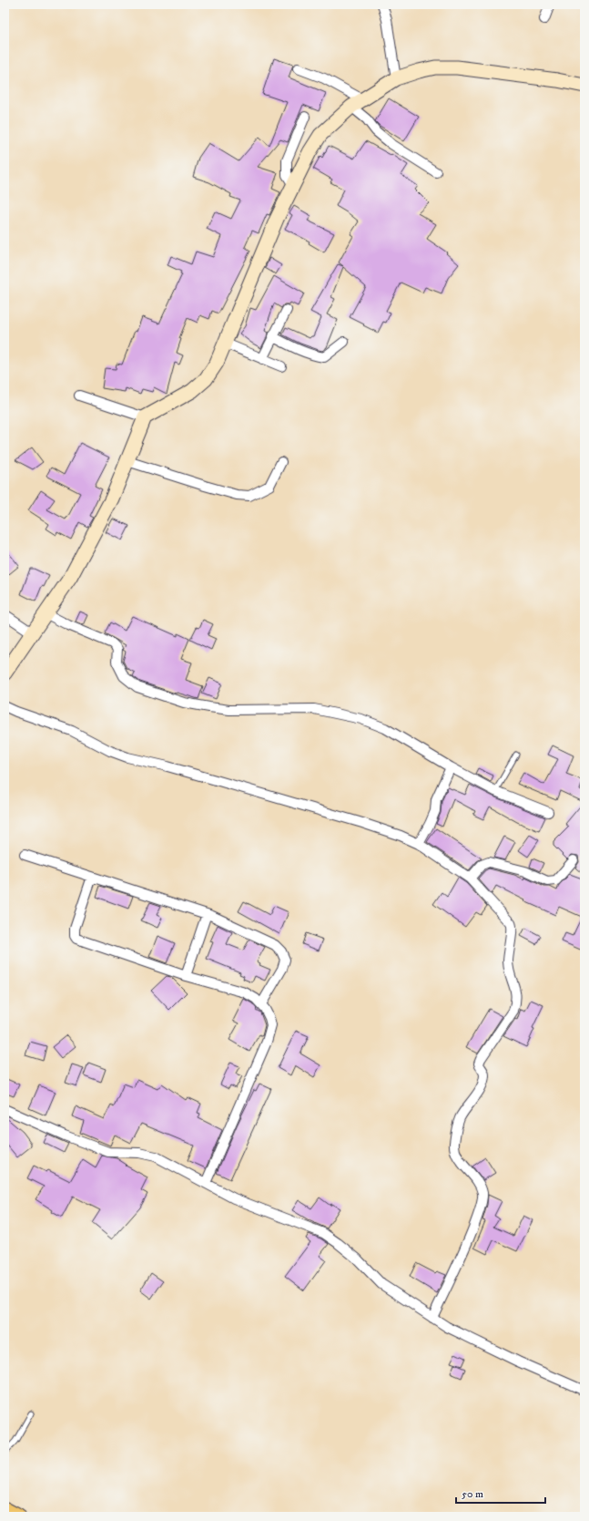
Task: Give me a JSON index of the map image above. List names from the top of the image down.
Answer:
{
  "scale_bar": "50 m"
}
